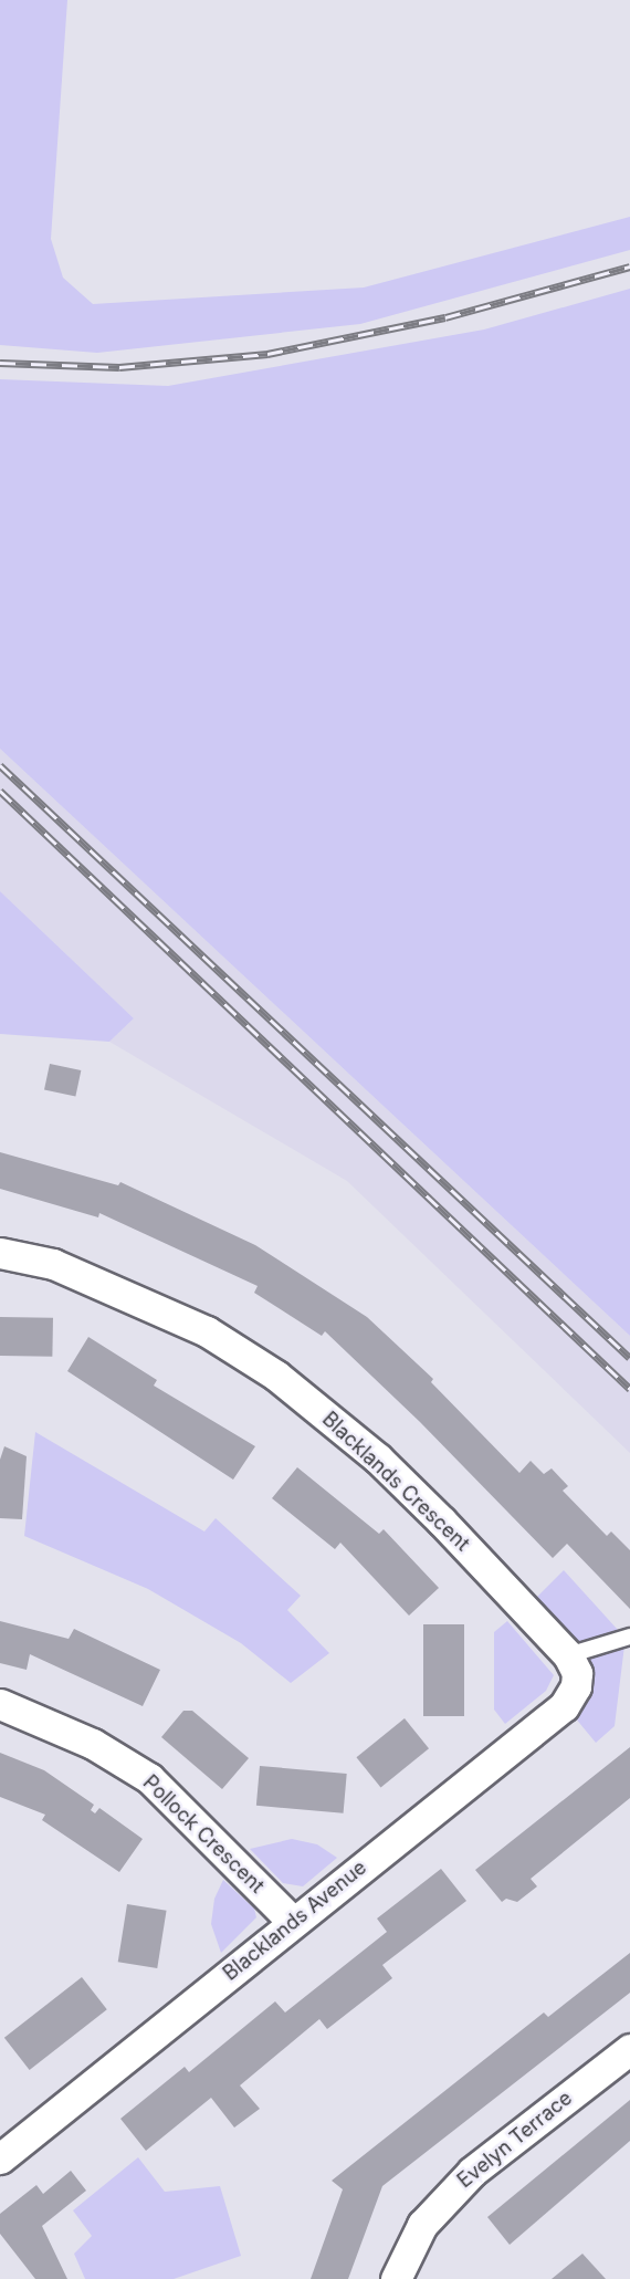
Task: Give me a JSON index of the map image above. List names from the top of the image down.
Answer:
{
  "streets": {
    "street": [
      "Blacklands Crescent",
      "Pollock Crescent",
      "Blacklands Avenue",
      "Evelyn Terrace"
    ]
  },
  "crossings": [
    ["Blacklands Crescent", "Blacklands Avenue"],
    ["Pollock Crescent", "Blacklands Avenue"]
  ]
}
